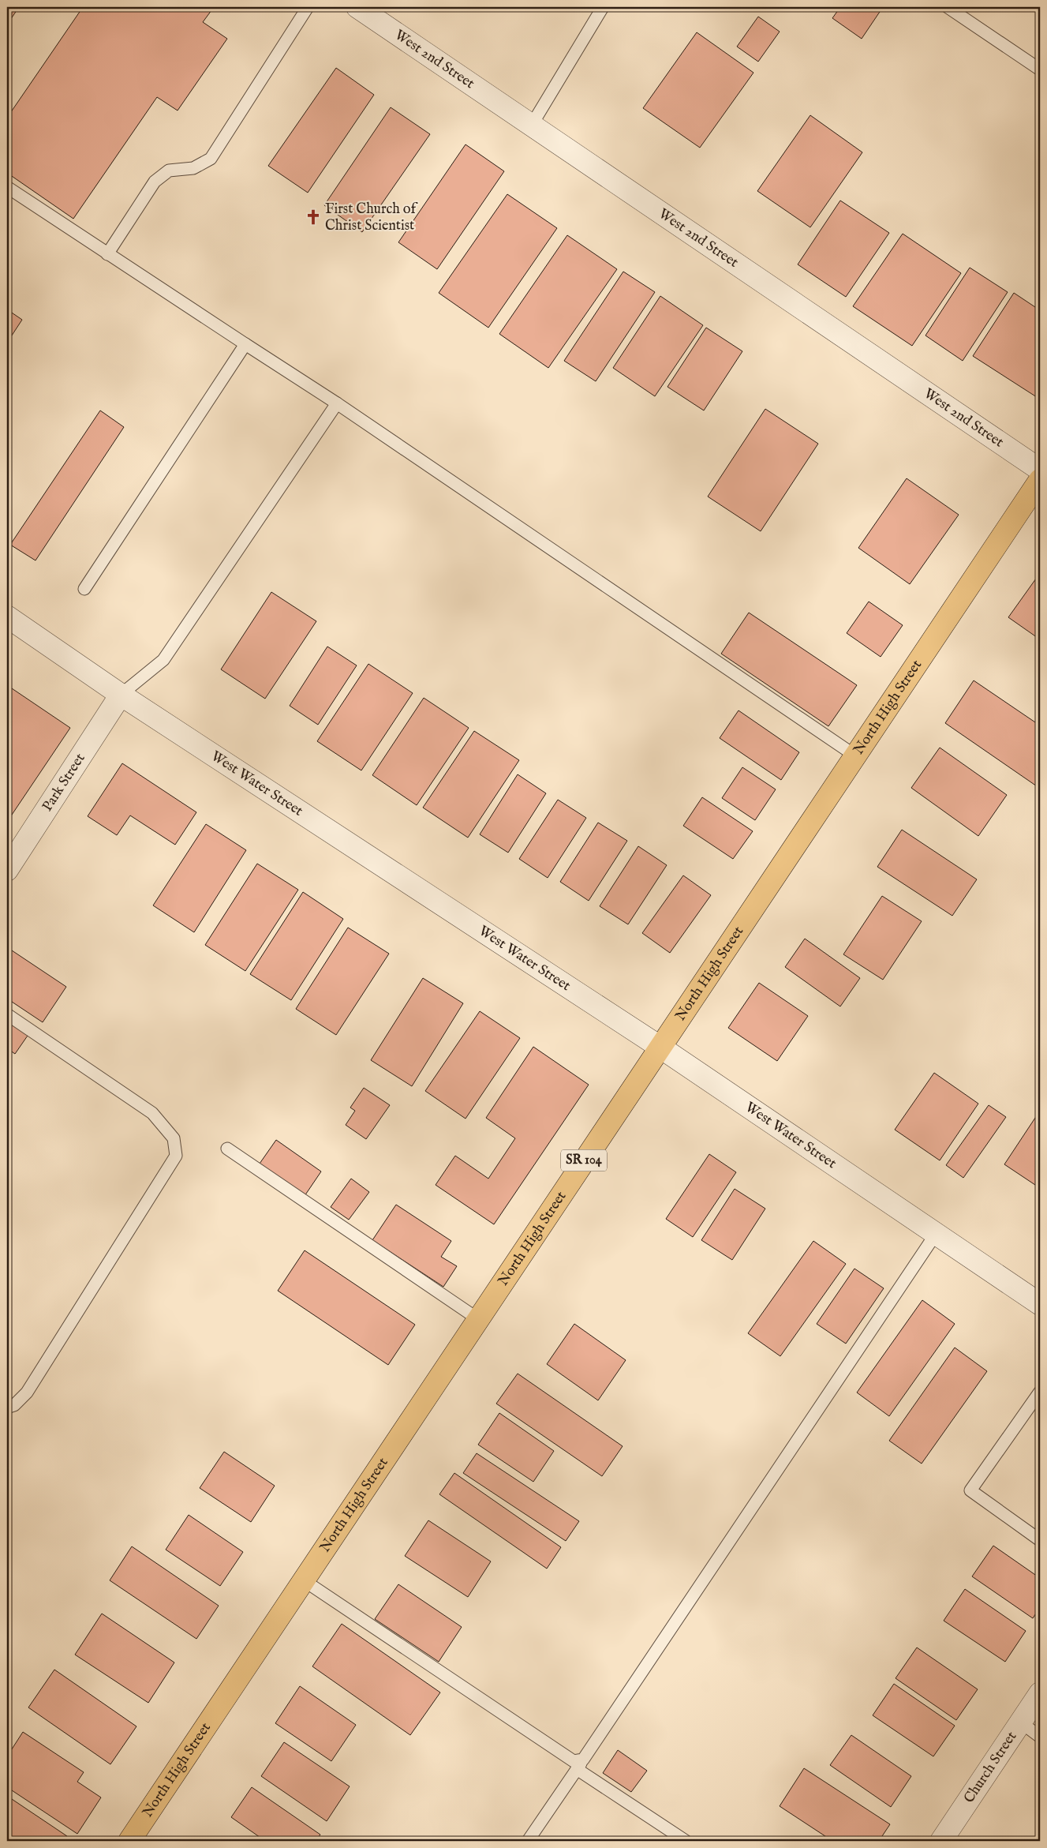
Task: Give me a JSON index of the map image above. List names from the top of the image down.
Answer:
{
  "streets": {
    "main road": ["North High Street", "SR 104"],
    "street": [
      "West 2nd Street",
      "Park Street",
      "West Water Street",
      "Church Street"
    ]
  },
  "crossings": [
    ["North High Street", "West Water Street"],
    ["Park Street", "West Water Street"]
  ],
  "places": {
    "church": ["First Church of Christ Scientist"]
  }
}
